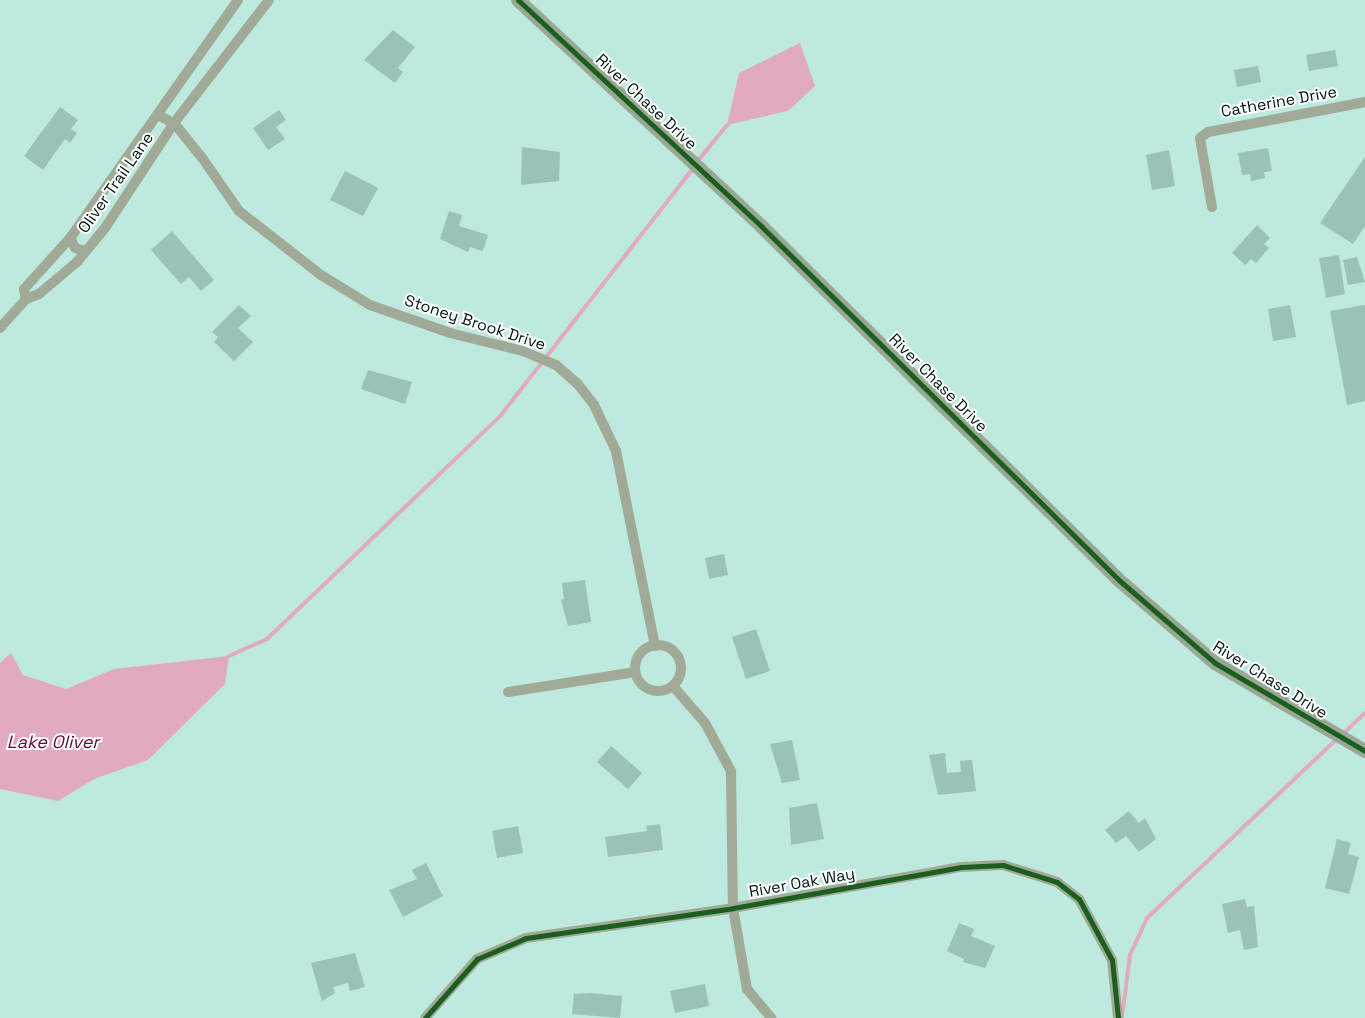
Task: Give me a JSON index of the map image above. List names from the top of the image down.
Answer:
{
  "streets": {
    "street": [
      "River Chase Drive",
      "Catherine Drive",
      "Oliver Trail Lane",
      "Stoney Brook Drive",
      "River Oak Way"
    ]
  },
  "crossings": [
    ["Oliver Trail Lane", "Stoney Brook Drive"]
  ],
  "water": ["Lake Oliver"]
}
